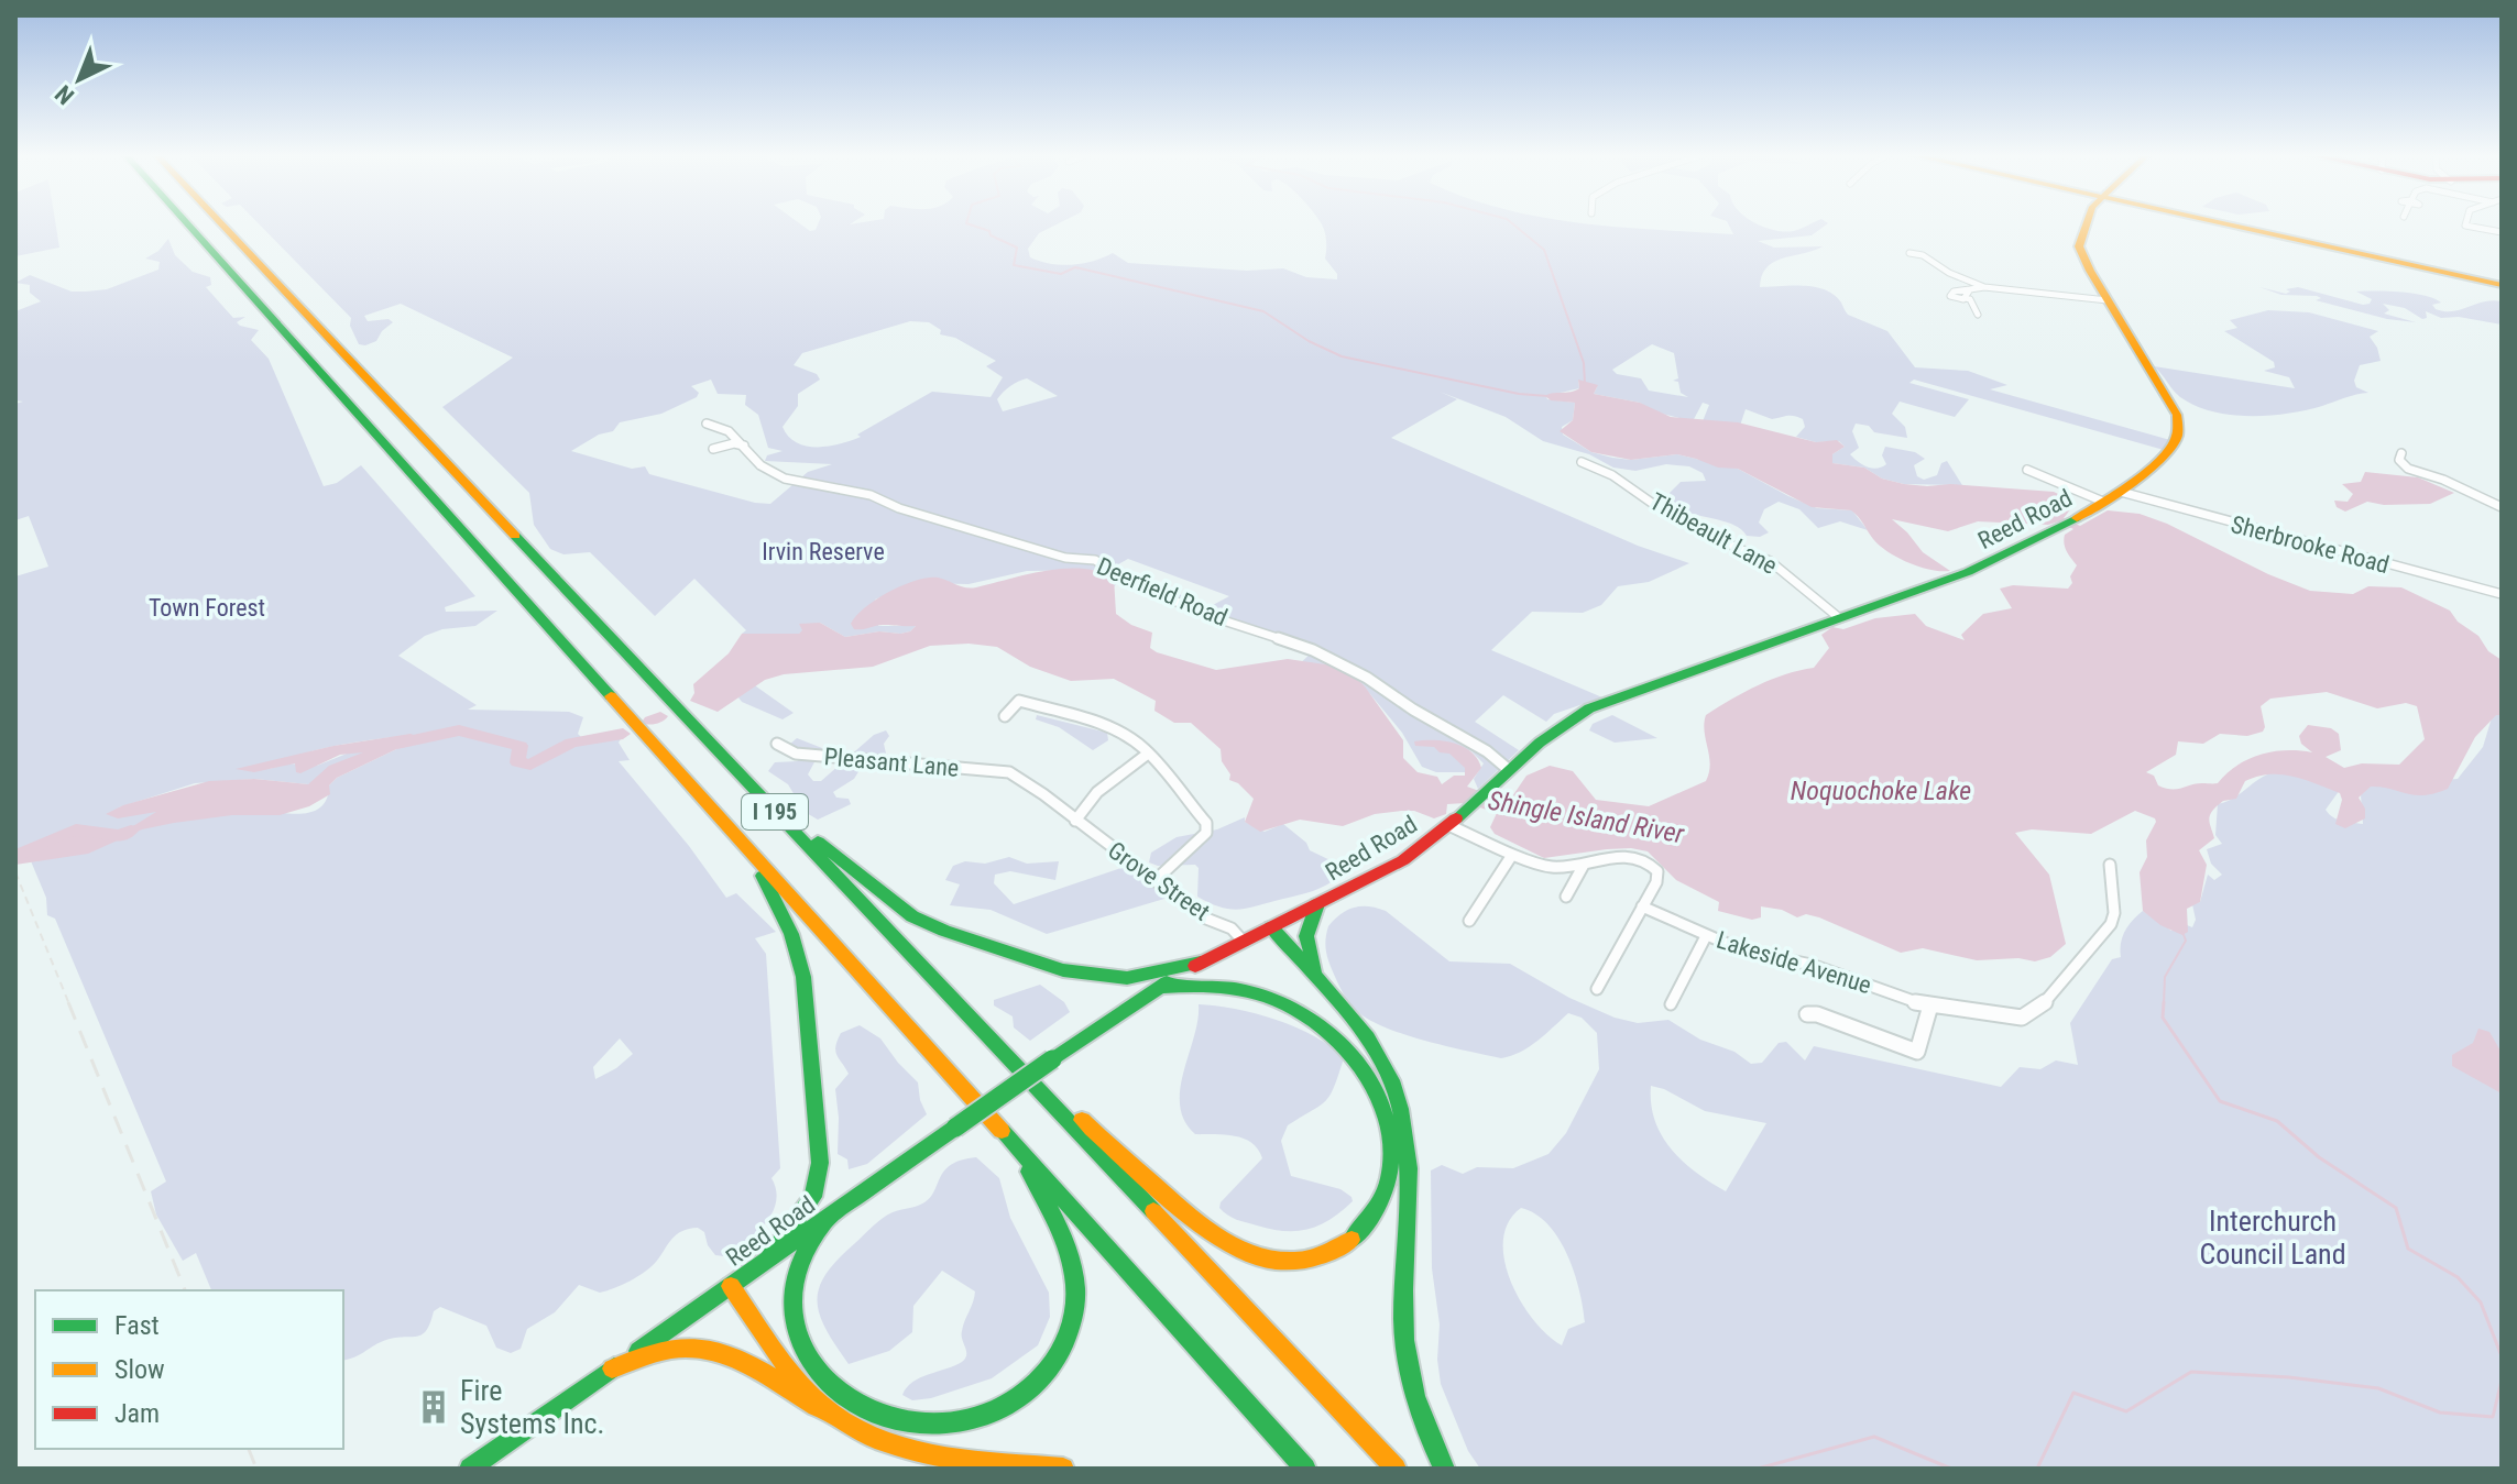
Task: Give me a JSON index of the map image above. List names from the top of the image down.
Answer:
{
  "streets": {
    "main road": ["Reed Road", "I 195"],
    "street": [
      "Thibeault Lane",
      "Sherbrooke Road",
      "Deerfield Road",
      "Pleasant Lane",
      "Grove Street",
      "Lakeside Avenue"
    ]
  },
  "crossings": [
    ["Reed Road", "Thibeault Lane"],
    ["Reed Road", "Sherbrooke Road"],
    ["Reed Road", "Deerfield Road"],
    ["Reed Road", "Grove Street"],
    ["Pleasant Lane", "Grove Street"]
  ],
  "water": ["Noquochoke Lake", "Shingle Island River"],
  "parks": ["Irvin Reserve", "Town Forest", "Interchurch Council Land"],
  "places": {
    "building": ["Fire Systems Inc."]
  },
  "legend": ["Fast", "Slow", "Jam"],
  "north": "bottom left"
}
